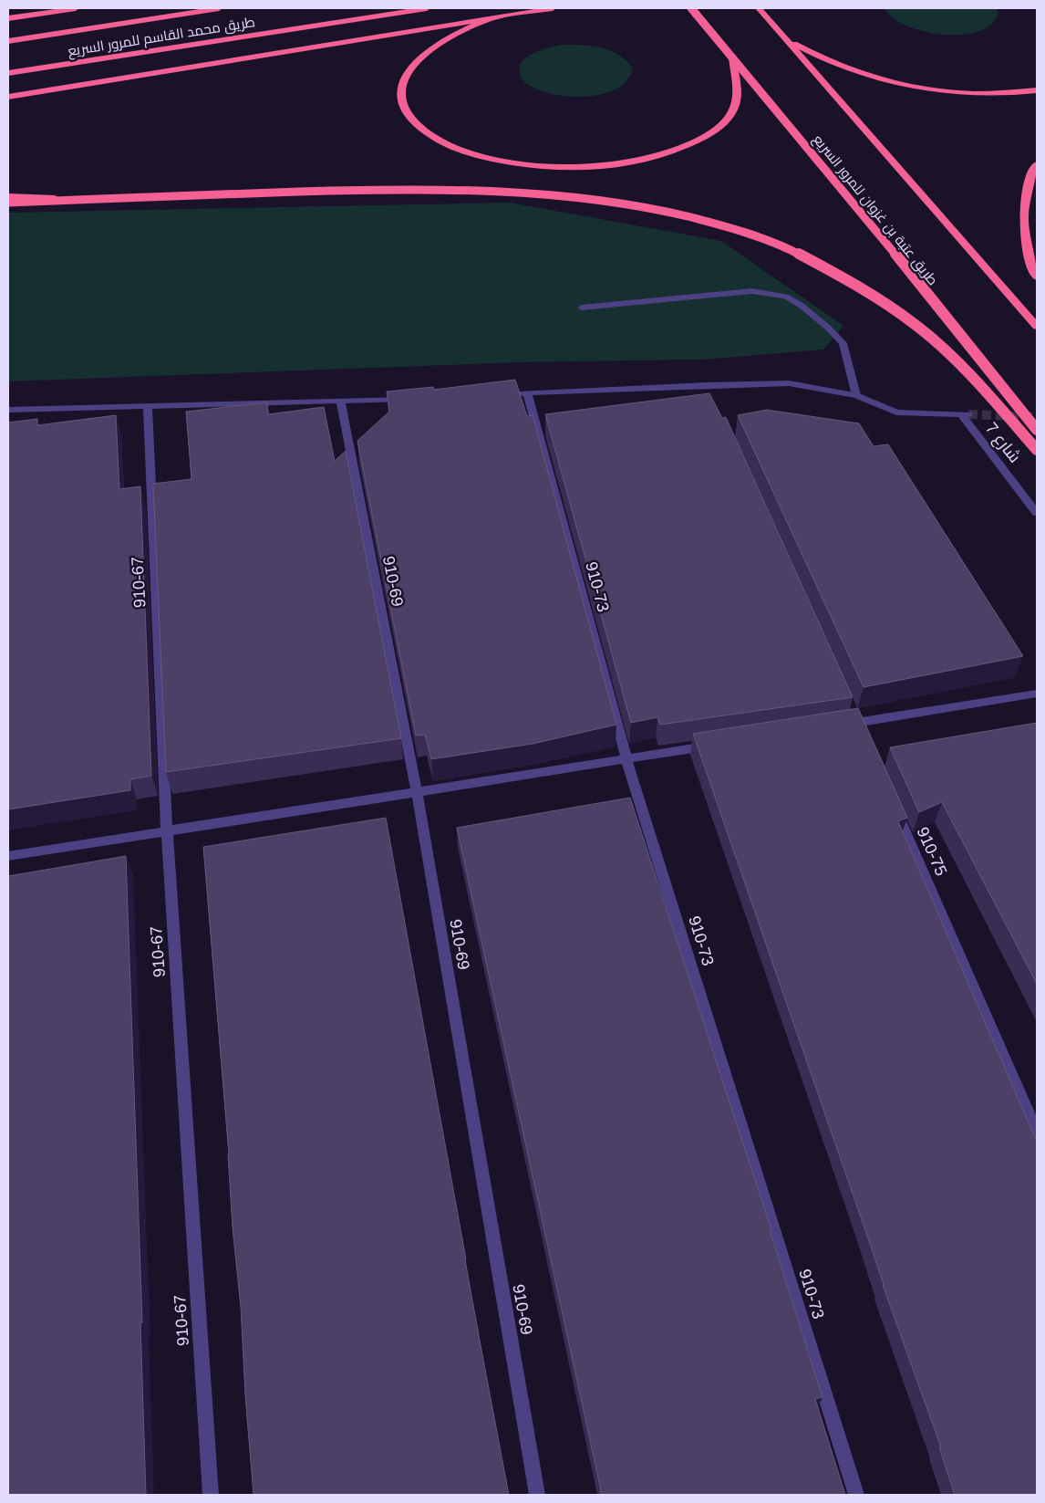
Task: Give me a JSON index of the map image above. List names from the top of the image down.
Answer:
{
  "streets": {
    "highway": ["طريق محمد القاسم للمرور السريع", "طريق عتبة بن غزوان للمرور السريع"],
    "street": [
      "شارع 7",
      "910-69",
      "910-67",
      "910-73",
      "910-75"
    ]
  }
}
